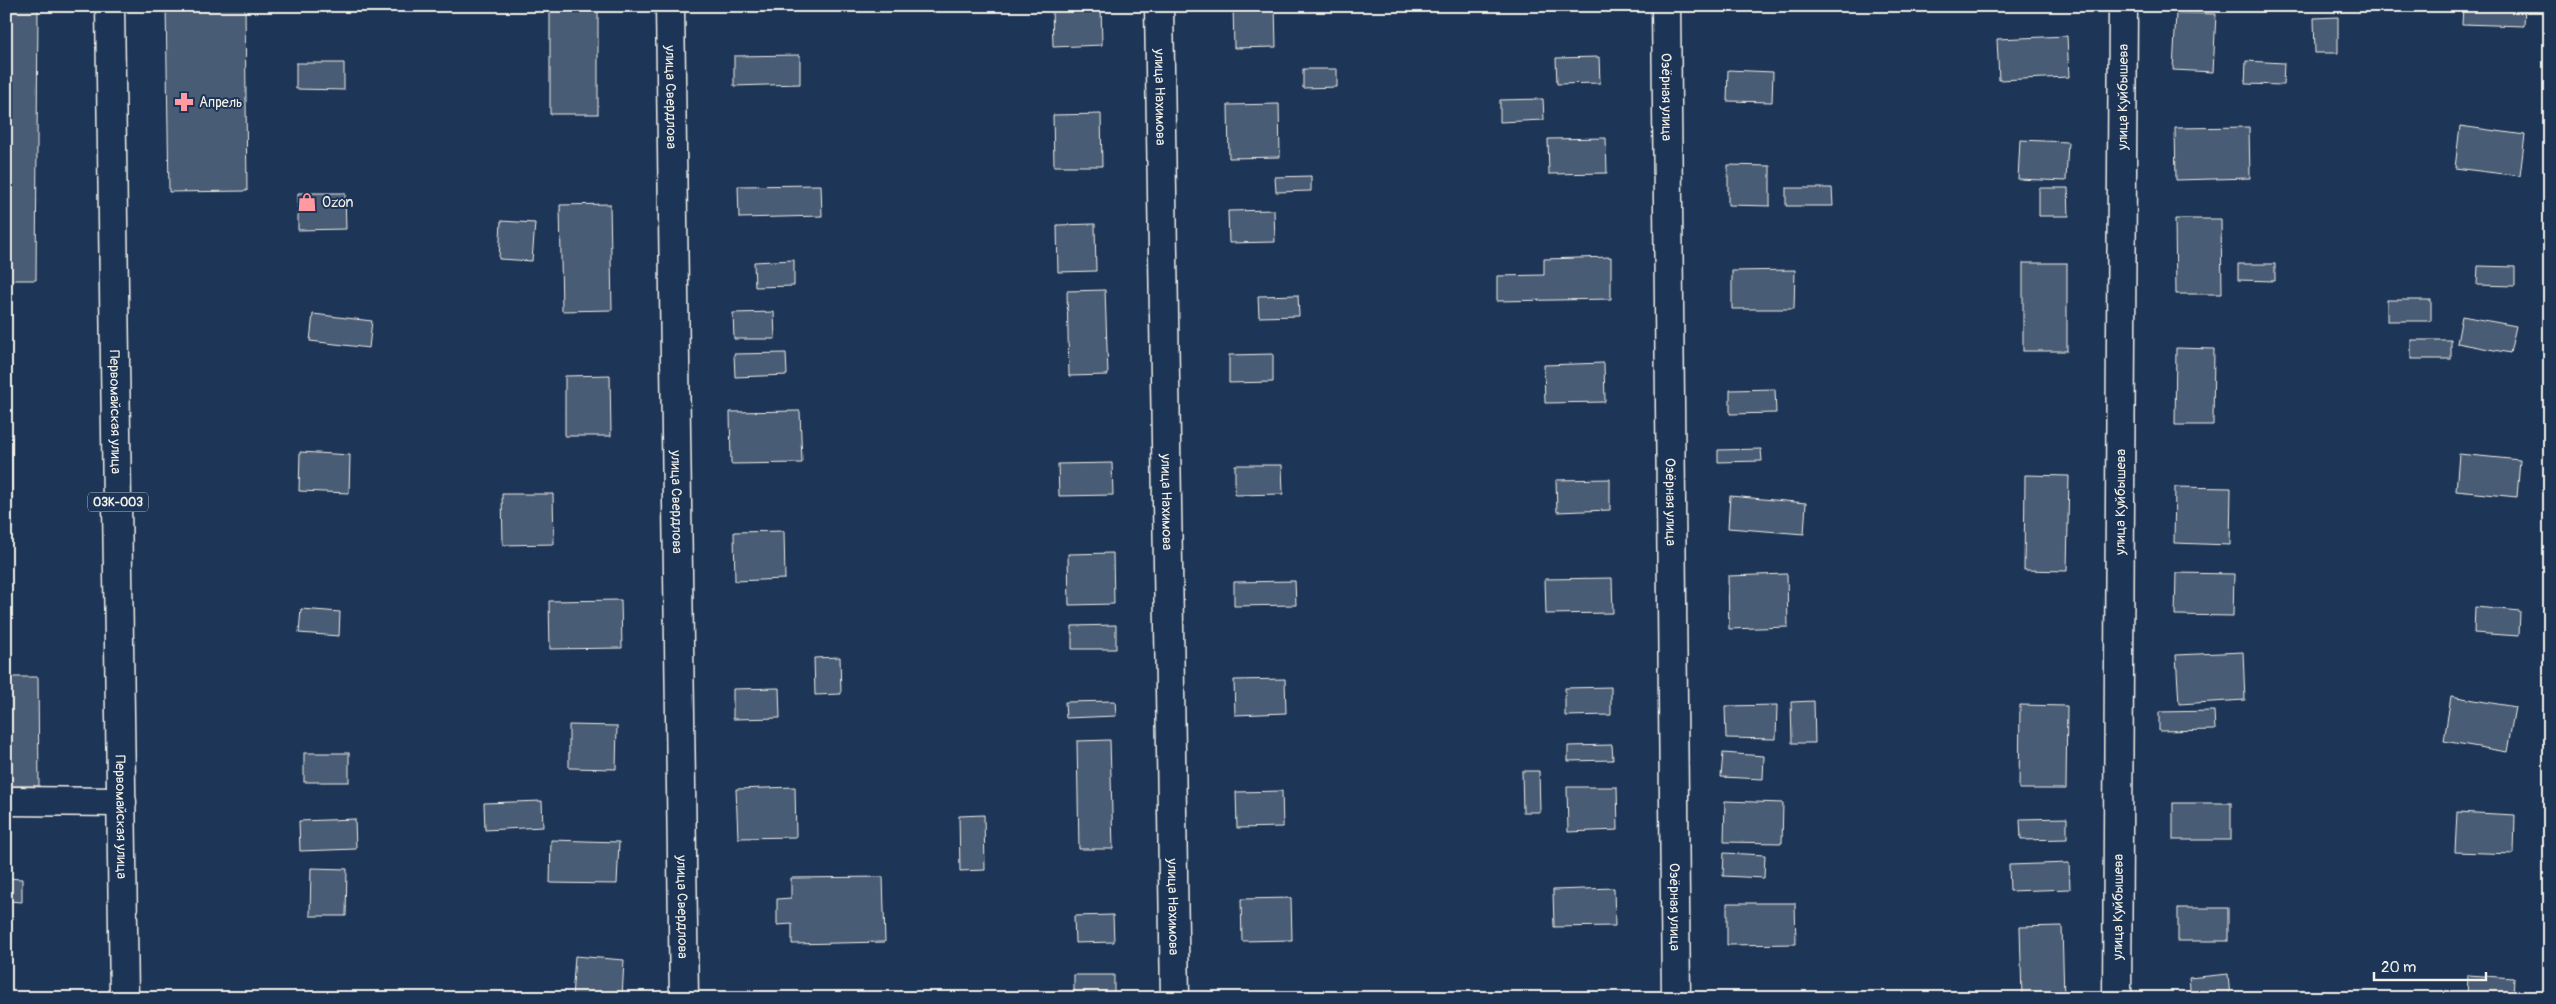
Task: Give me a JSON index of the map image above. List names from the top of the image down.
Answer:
{
  "streets": {
    "street": [
      "улица Свердлова",
      "улица Нахимова",
      "Озёрная улица",
      "улица Куйбышева",
      "Первомайская улица",
      "03К-003"
    ]
  },
  "places": {
    "pharmacy": ["Апрель"],
    "shop": ["Ozon"]
  },
  "scale_bar": "20 m"
}
